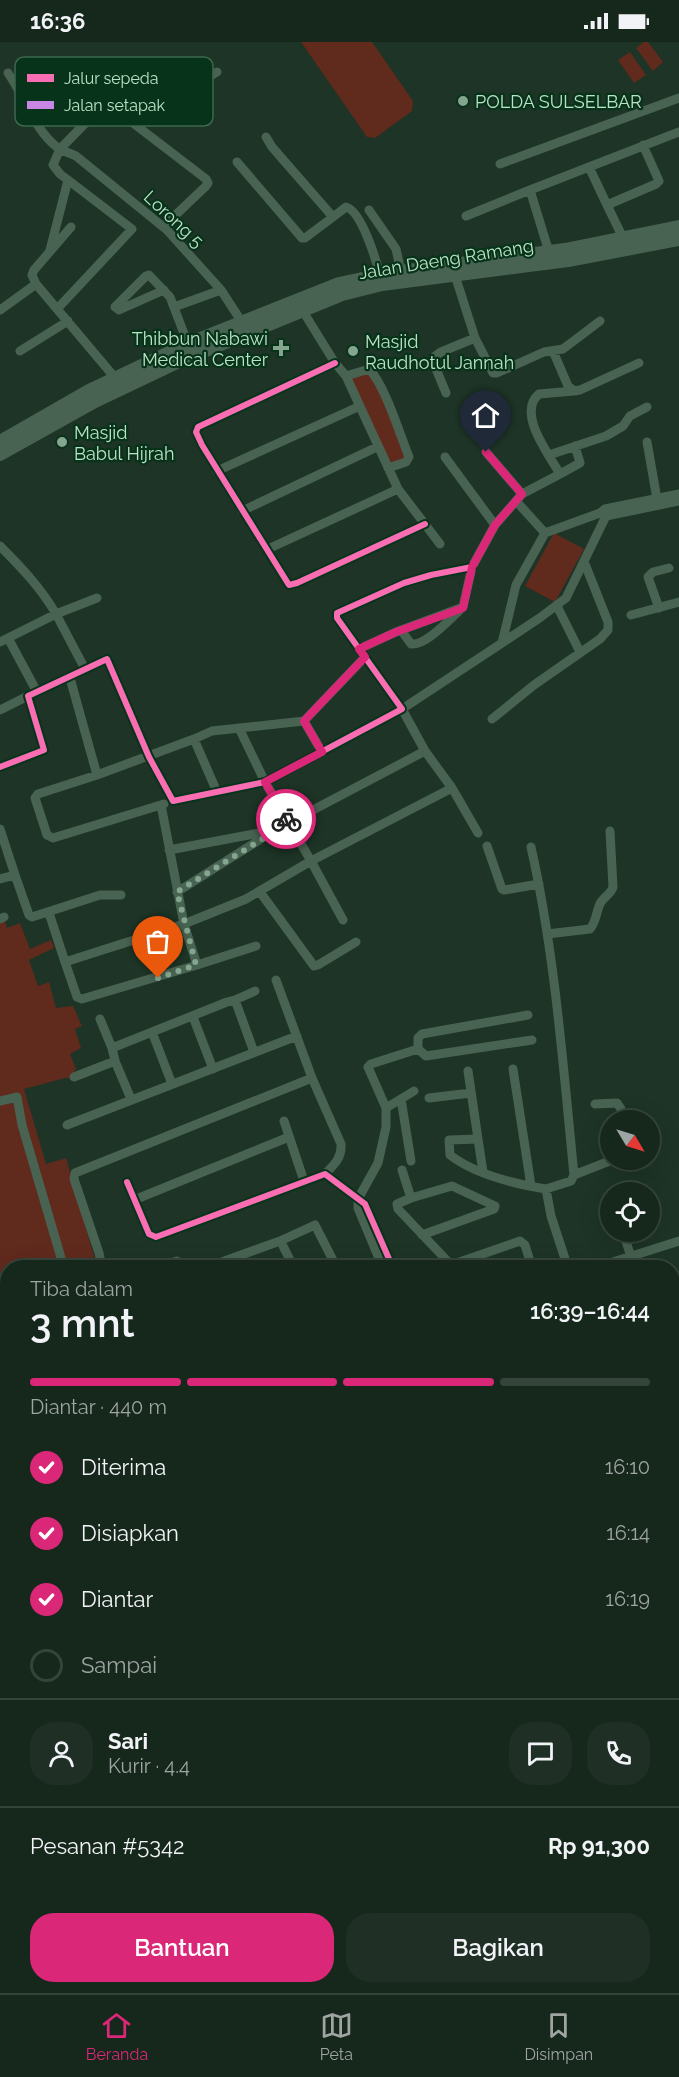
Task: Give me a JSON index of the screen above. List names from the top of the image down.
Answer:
{
  "streets": {
    "main road": ["Jalan Daeng Ramang"],
    "street": ["Lorong 5"]
  },
  "crossings": [
    ["Lorong 5", "Jalan Daeng Ramang"]
  ],
  "places": {
    "other": ["POLDA SULSELBAR", "Masjid Raudhotul Jannah", "Masjid Babul Hijrah"],
    "health": ["Thibbun Nabawi Medical Center"]
  },
  "legend": ["Jalur sepeda", "Jalan setapak"],
  "north": "bottom right",
  "page": {
    "status": "16:36",
    "heading": ["3 mnt", "Tiba dalam", "16:39–16:44"],
    "panel": [
      "Sari",
      "Kurir · 4.4",
      "Pesanan #5342",
      "Rp 91,300"
    ],
    "bar": "Diantar · 440 m",
    "list": [
      ["Diterima", "16:10"],
      ["Disiapkan", "16:14"],
      ["Diantar", "16:19"],
      "Sampai"
    ],
    "buttons": ["Bantuan", "Bagikan"],
    "tabs": ["Beranda", "Peta", "Disimpan"]
  }
}
